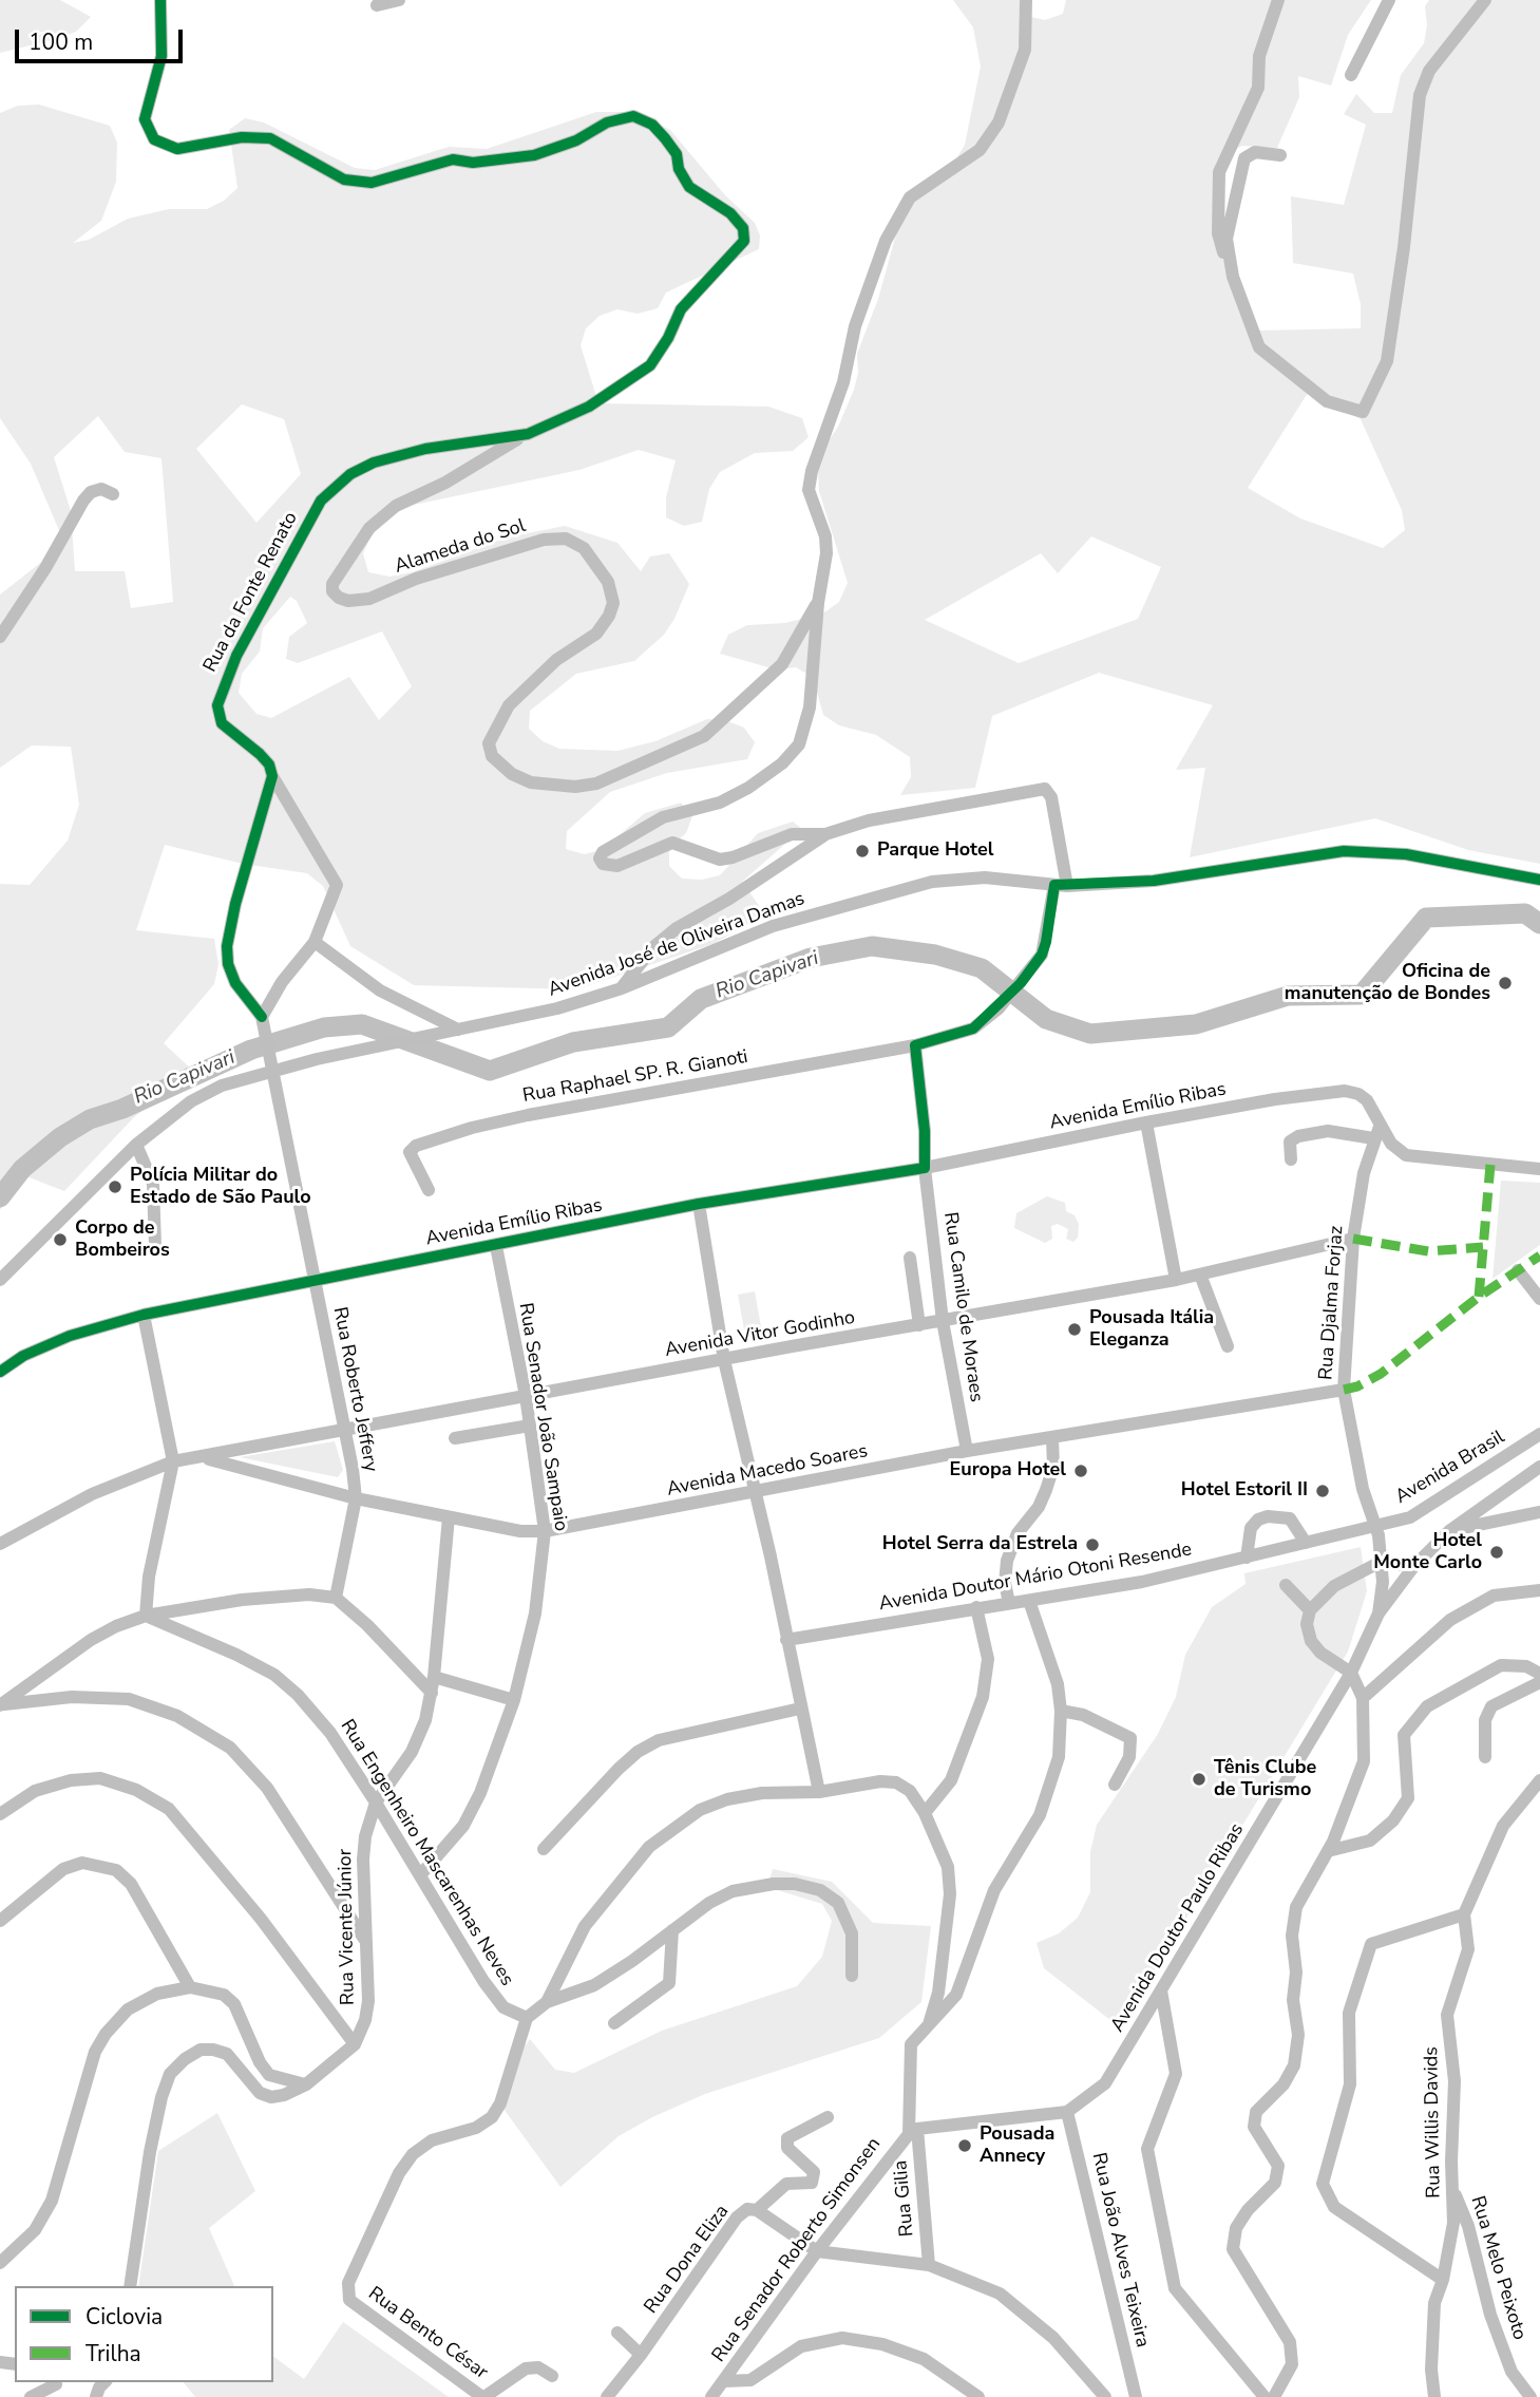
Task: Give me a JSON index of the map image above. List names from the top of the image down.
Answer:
{
  "streets": {
    "street": [
      "Alameda do Sol",
      "Rua da Fonte Renato",
      "Avenida José de Oliveira Damas",
      "Rua Raphael SP. R. Gianoti",
      "Avenida Emílio Ribas",
      "Rua Djalma Forjaz",
      "Rua Camilo de Moraes",
      "Avenida Vitor Godinho",
      "Rua Roberto Jeffery",
      "Rua Senador João Sampaio",
      "Avenida Brasil",
      "Avenida Macedo Soares",
      "Avenida Doutor Mário Otoni Resende",
      "Rua Engenheiro Mascarenhas Neves",
      "Rua Vicente Júnior",
      "Avenida Doutor Paulo Ribas",
      "Rua Willis Davids",
      "Rua Gilia",
      "Rua Senador Roberto Simonsen",
      "Rua João Alves Teixeira",
      "Rua Dona Eliza",
      "Rua Melo Peixoto",
      "Rua Bento César"
    ]
  },
  "crossings": [
    ["Alameda do Sol", "Rua da Fonte Renato"],
    ["Avenida José de Oliveira Damas", "Rua Roberto Jeffery"],
    ["Avenida Emílio Ribas", "Rua Djalma Forjaz"],
    ["Avenida Emílio Ribas", "Rua Camilo de Moraes"],
    ["Avenida Emílio Ribas", "Rua Roberto Jeffery"],
    ["Avenida Emílio Ribas", "Rua Senador João Sampaio"],
    ["Rua Djalma Forjaz", "Avenida Vitor Godinho"],
    ["Rua Djalma Forjaz", "Avenida Brasil"],
    ["Rua Djalma Forjaz", "Avenida Macedo Soares"],
    ["Rua Djalma Forjaz", "Avenida Doutor Mário Otoni Resende"],
    ["Rua Djalma Forjaz", "Avenida Doutor Paulo Ribas"],
    ["Rua Camilo de Moraes", "Avenida Vitor Godinho"],
    ["Rua Camilo de Moraes", "Avenida Macedo Soares"],
    ["Avenida Vitor Godinho", "Rua Roberto Jeffery"],
    ["Avenida Vitor Godinho", "Rua Senador João Sampaio"],
    ["Avenida Vitor Godinho", "Avenida Macedo Soares"],
    ["Rua Roberto Jeffery", "Avenida Macedo Soares"],
    ["Rua Senador João Sampaio", "Avenida Macedo Soares"],
    ["Rua Senador João Sampaio", "Rua Engenheiro Mascarenhas Neves"],
    ["Avenida Brasil", "Avenida Doutor Mário Otoni Resende"],
    ["Avenida Macedo Soares", "Rua Vicente Júnior"],
    ["Rua Engenheiro Mascarenhas Neves", "Rua Vicente Júnior"],
    ["Rua Engenheiro Mascarenhas Neves", "Rua Bento César"],
    ["Avenida Doutor Paulo Ribas", "Rua João Alves Teixeira"],
    ["Rua Willis Davids", "Rua Melo Peixoto"],
    ["Rua Gilia", "Rua Senador Roberto Simonsen"],
    ["Rua Senador Roberto Simonsen", "Rua Dona Eliza"]
  ],
  "water": ["Rio Capivari"],
  "places": [
    "Parque Hotel",
    "Oficina de manutenção de Bondes",
    "Polícia Militar do Estado de São Paulo",
    "Corpo de Bombeiros",
    "Pousada Itália Eleganza",
    "Europa Hotel",
    "Hotel Estoril II",
    "Hotel Serra da Estrela",
    "Hotel Monte Carlo",
    "Tênis Clube de Turismo",
    "Pousada Annecy"
  ],
  "legend": ["Ciclovia", "Trilha"],
  "scale_bar": "100 m"
}
